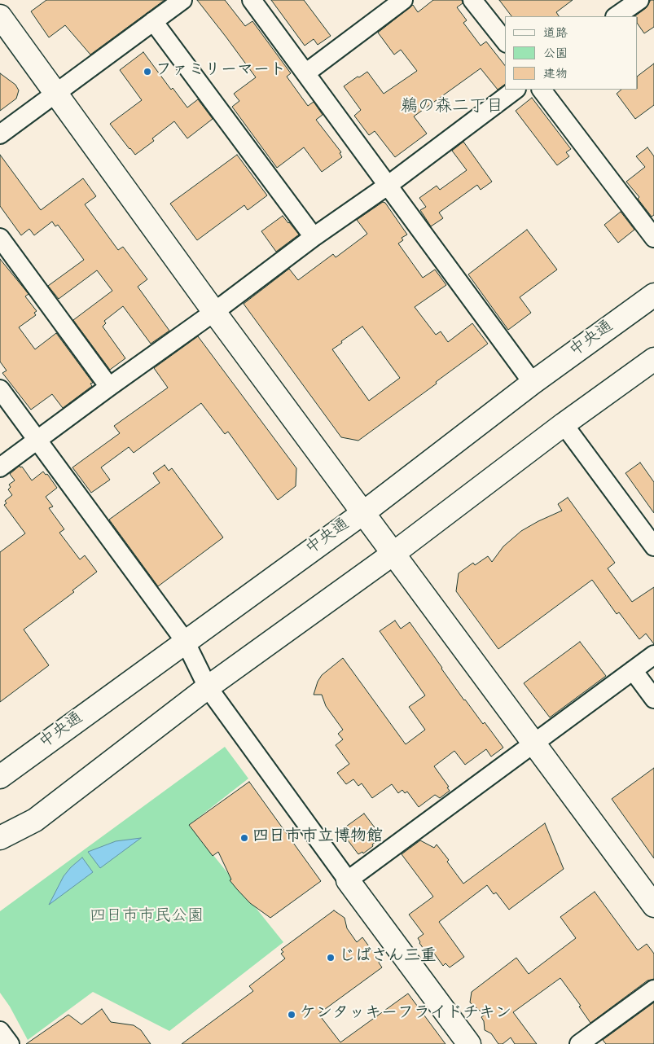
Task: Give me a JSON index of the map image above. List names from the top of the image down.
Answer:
{
  "streets": {
    "street": ["中央通"]
  },
  "districts": ["鵜の森二丁目"],
  "parks": ["四日市市民公園"],
  "places": [
    "ファミリーマート",
    "四日市市立博物館",
    "じばさん三重",
    "ケンタッキーフライドチキン"
  ],
  "legend": ["道路", "公園", "建物"]
}
